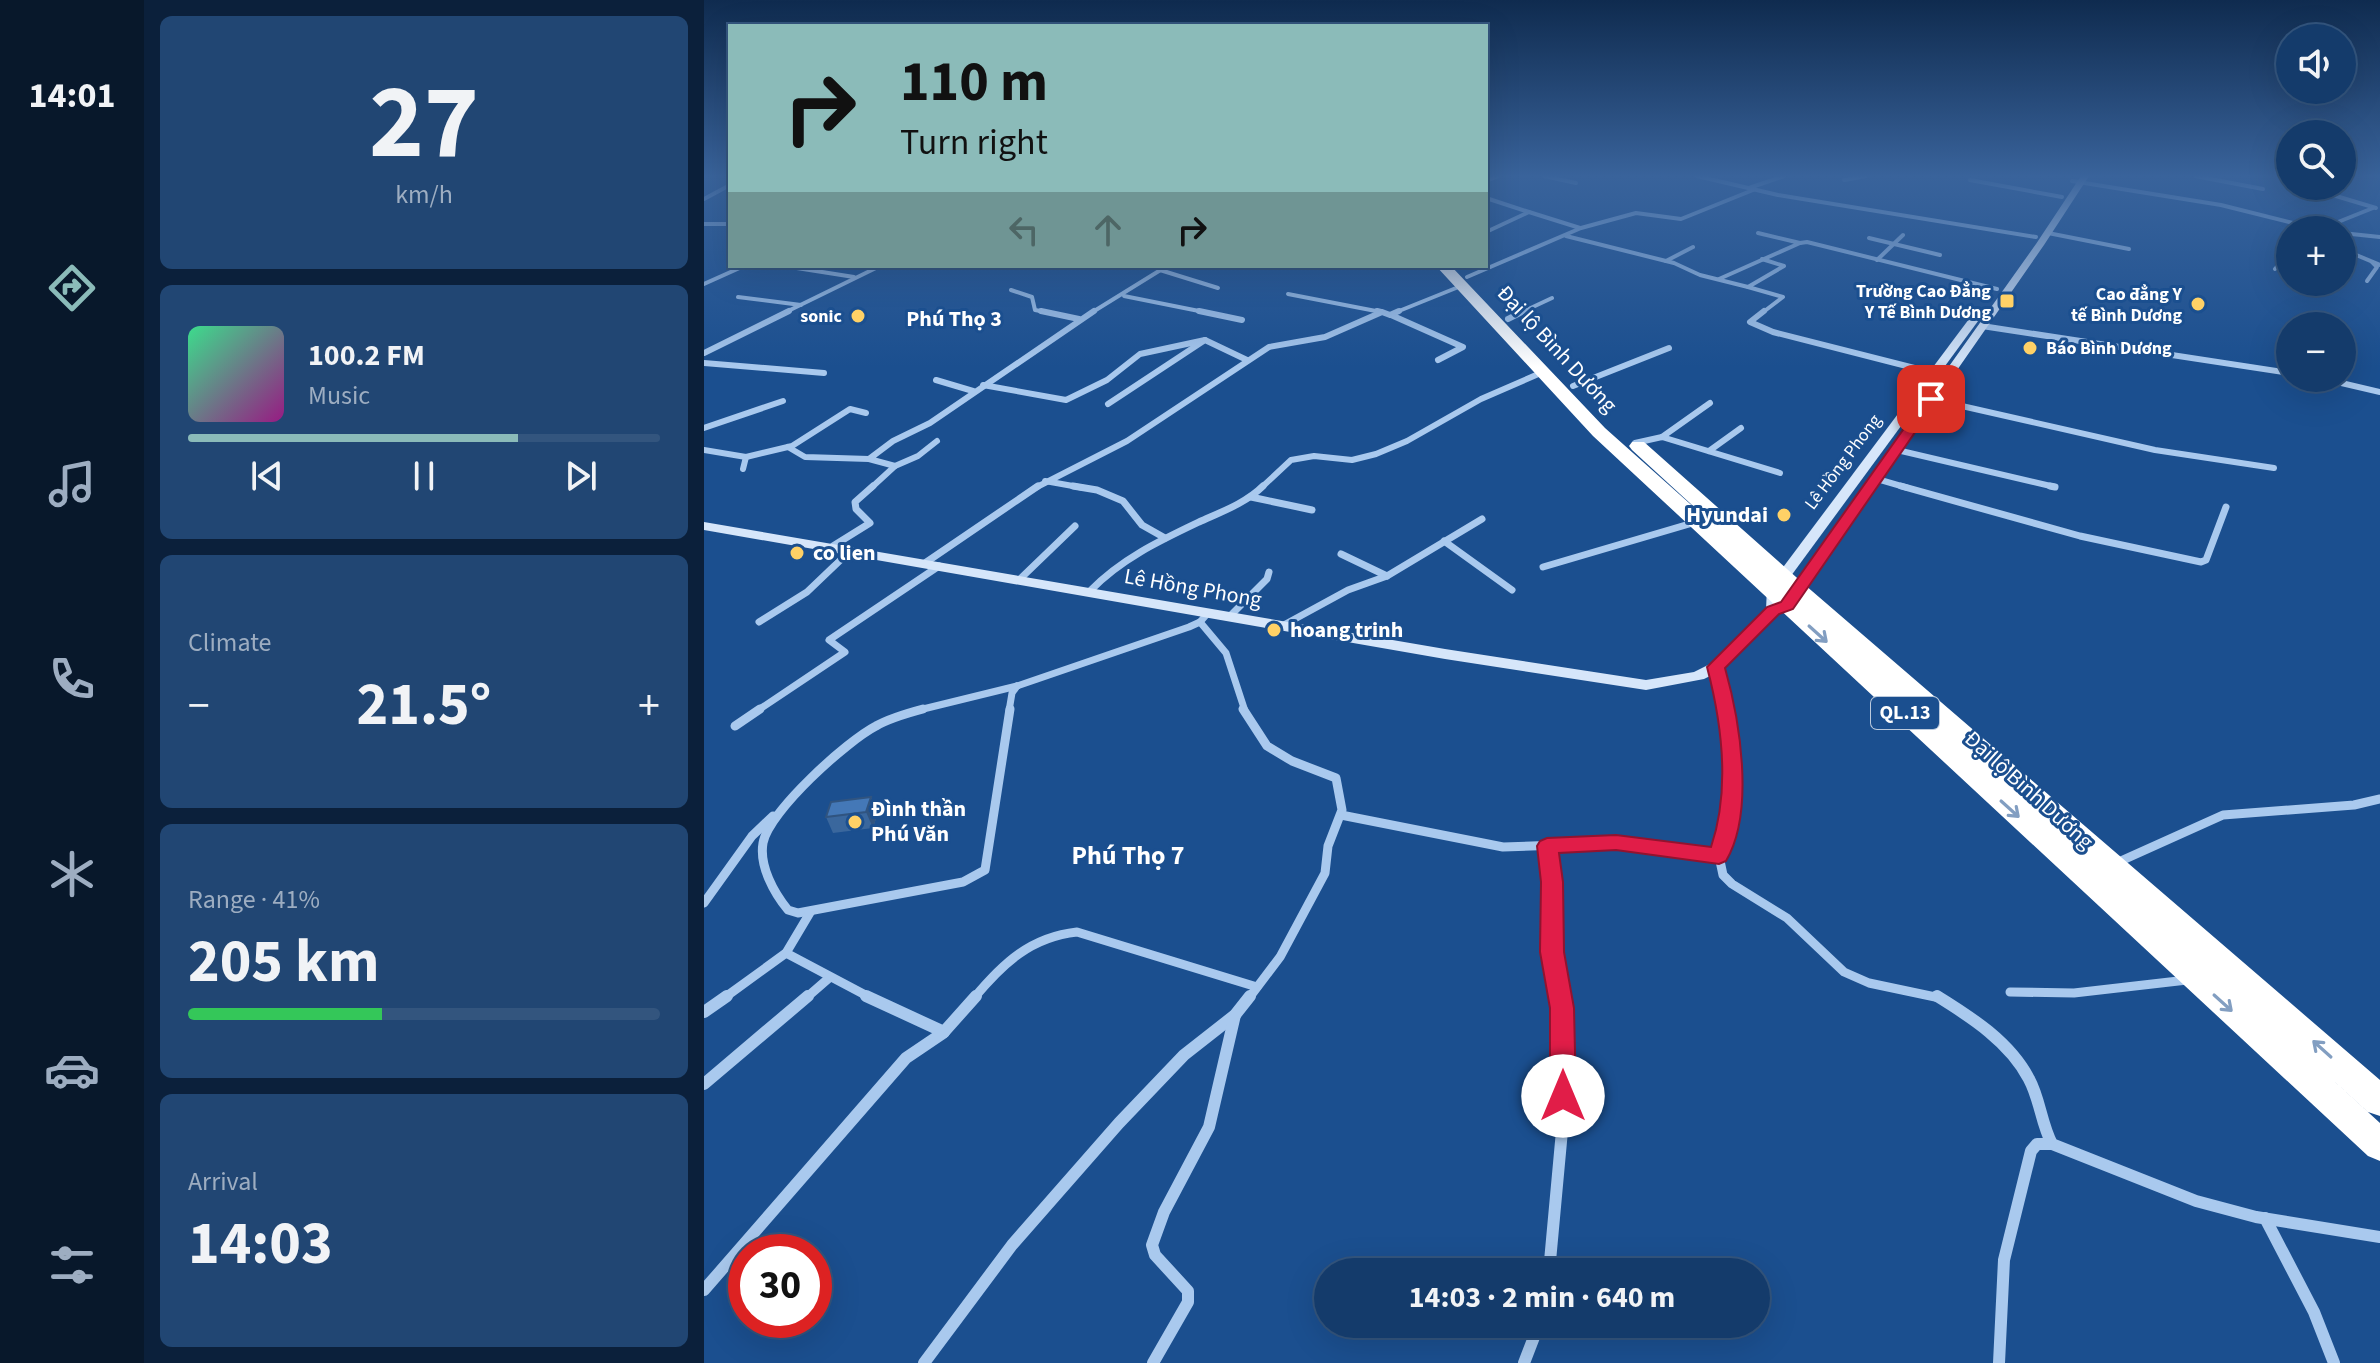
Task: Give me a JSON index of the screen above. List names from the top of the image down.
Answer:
{
  "streets": {
    "highway": ["Đại lộ Bình Dương", "QL.13"],
    "street": ["Lê Hồng Phong"]
  },
  "crossings": [
    ["Đại lộ Bình Dương", "Lê Hồng Phong"]
  ],
  "districts": ["Phú Thọ 3", "Phú Thọ 7"],
  "places": {
    "transit": ["Trường Cao Đẳng Y Tế Bình Dương"],
    "other": [
      "Cao đẳng Y tế Bình Dương",
      "sonic",
      "Báo Bình Dương",
      "Hyundai",
      "co lien",
      "hoang trinh",
      "Đình thần Phú Văn"
    ]
  },
  "page": {
    "tabs": "14:01",
    "tile": [
      ["27", "km/h"],
      "Climate",
      ["Range · 41%", "205 km"],
      ["Arrival", "14:03"]
    ],
    "map_buttons": ["+", "−"],
    "turn": ["110 m", "Turn right"],
    "song": ["100.2 FM", "Music"],
    "heat": ["−", "21.5°", "+"],
    "limit": "30",
    "trip": "14:03 · 2 min · 640 m"
  }
}
